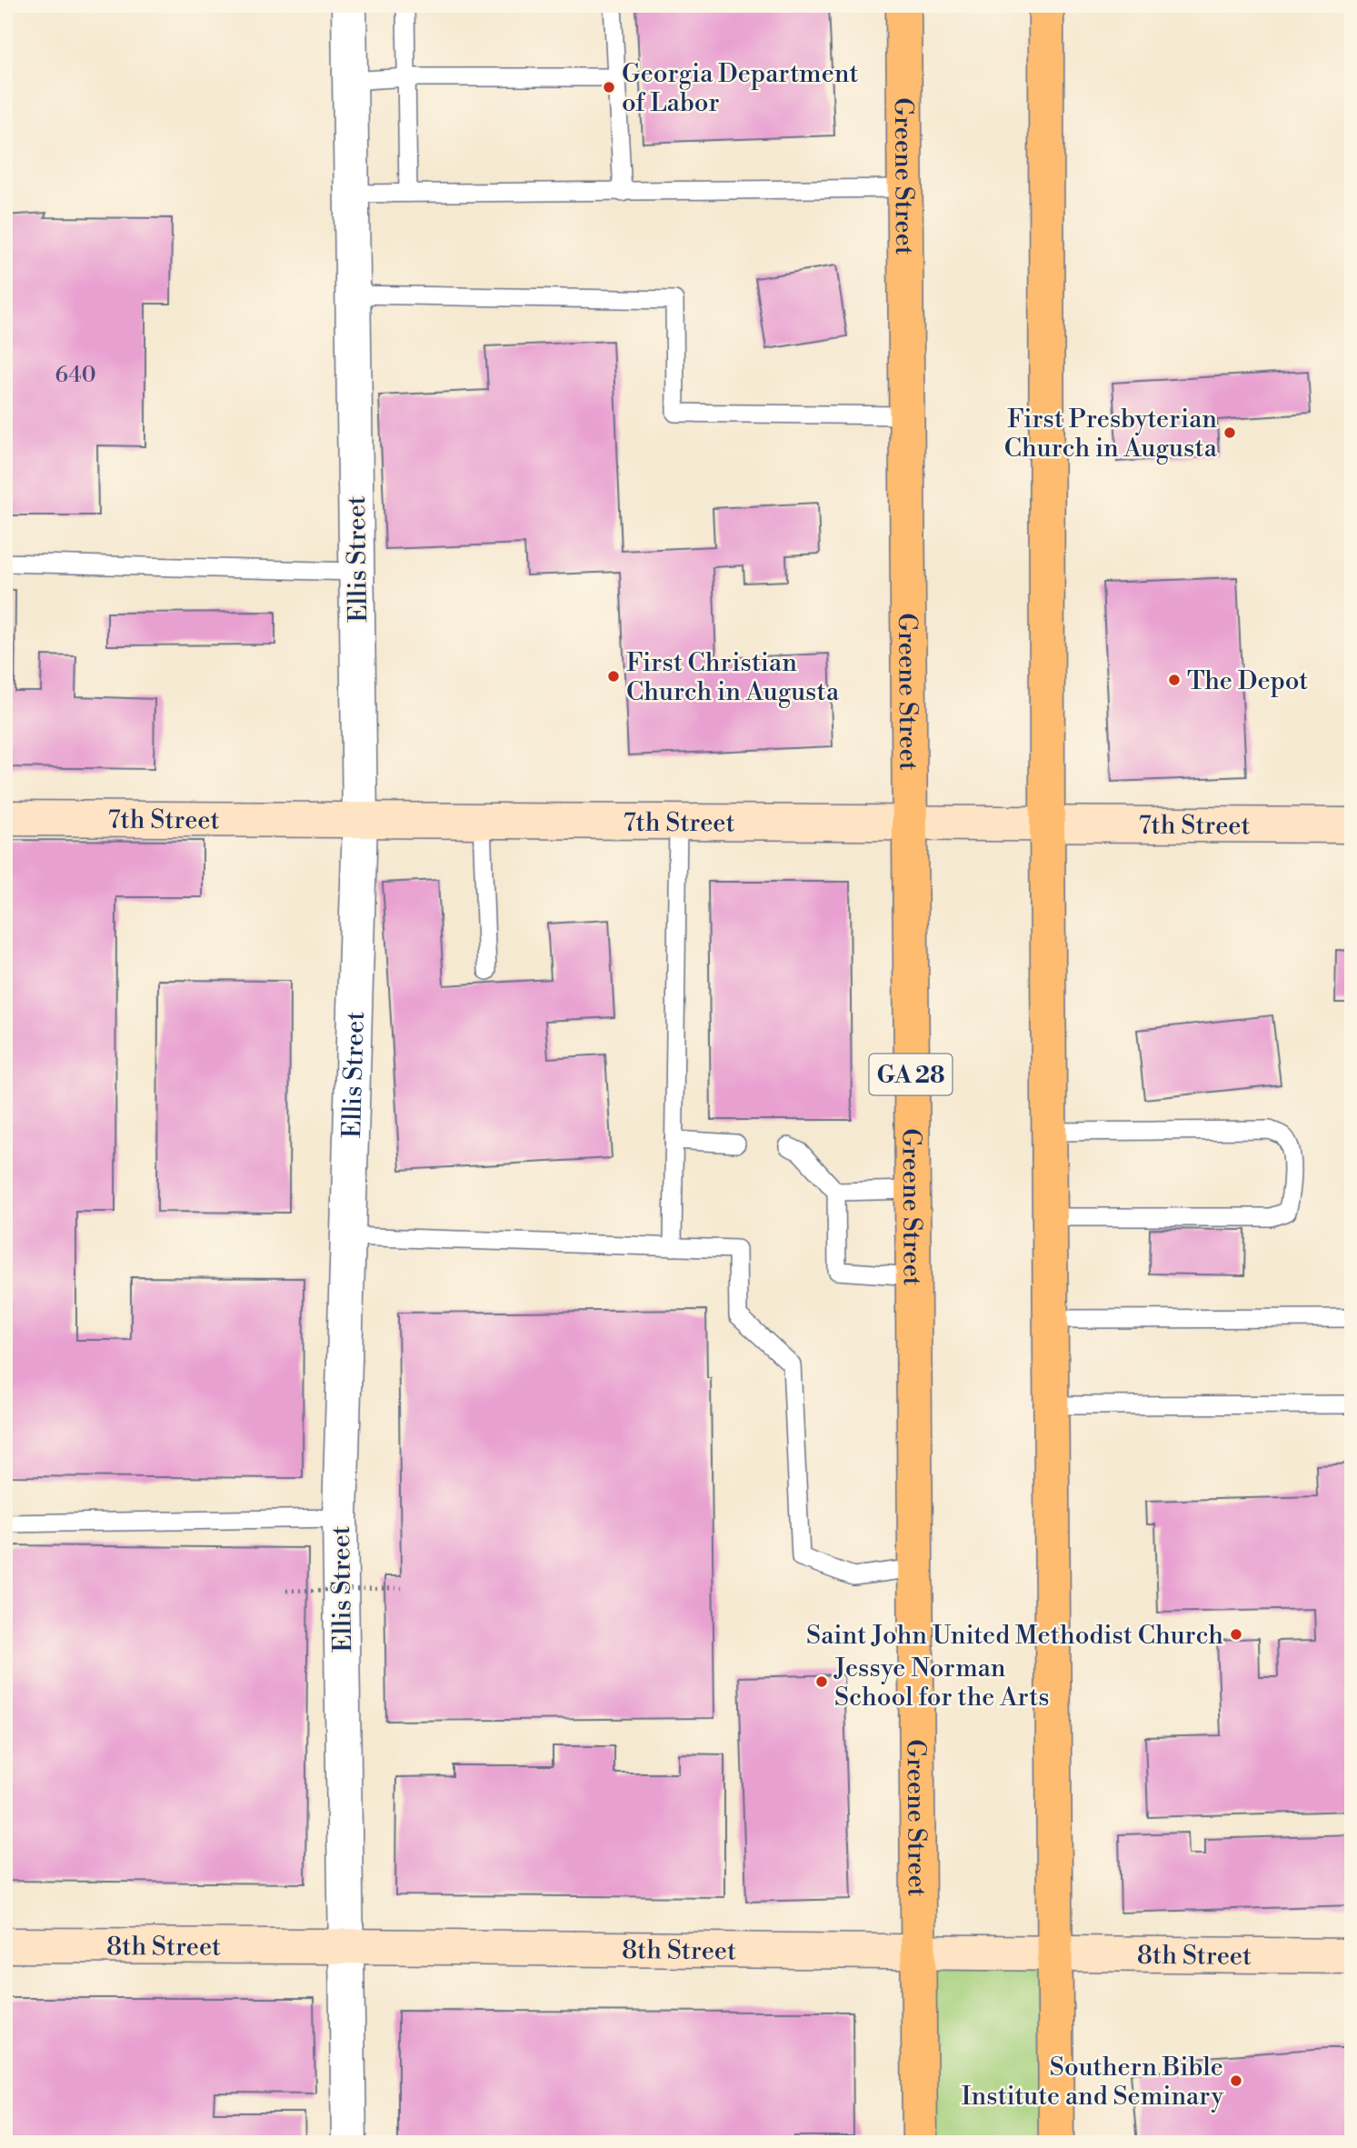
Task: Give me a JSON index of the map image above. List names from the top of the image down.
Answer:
{
  "streets": {
    "main road": [
      "Greene Street",
      "7th Street",
      "GA 28",
      "8th Street"
    ],
    "street": ["Ellis Street"]
  },
  "crossings": [
    ["Greene Street", "7th Street"],
    ["Greene Street", "8th Street"],
    ["Ellis Street", "7th Street"],
    ["Ellis Street", "8th Street"]
  ],
  "places": [
    "Georgia Department of Labor",
    "First Presbyterian Church in Augusta",
    "First Christian Church in Augusta",
    "The Depot",
    "Saint John United Methodist Church",
    "Jessye Norman School for the Arts",
    "Southern Bible Institute and Seminary"
  ],
  "house_numbers": ["640"]
}
